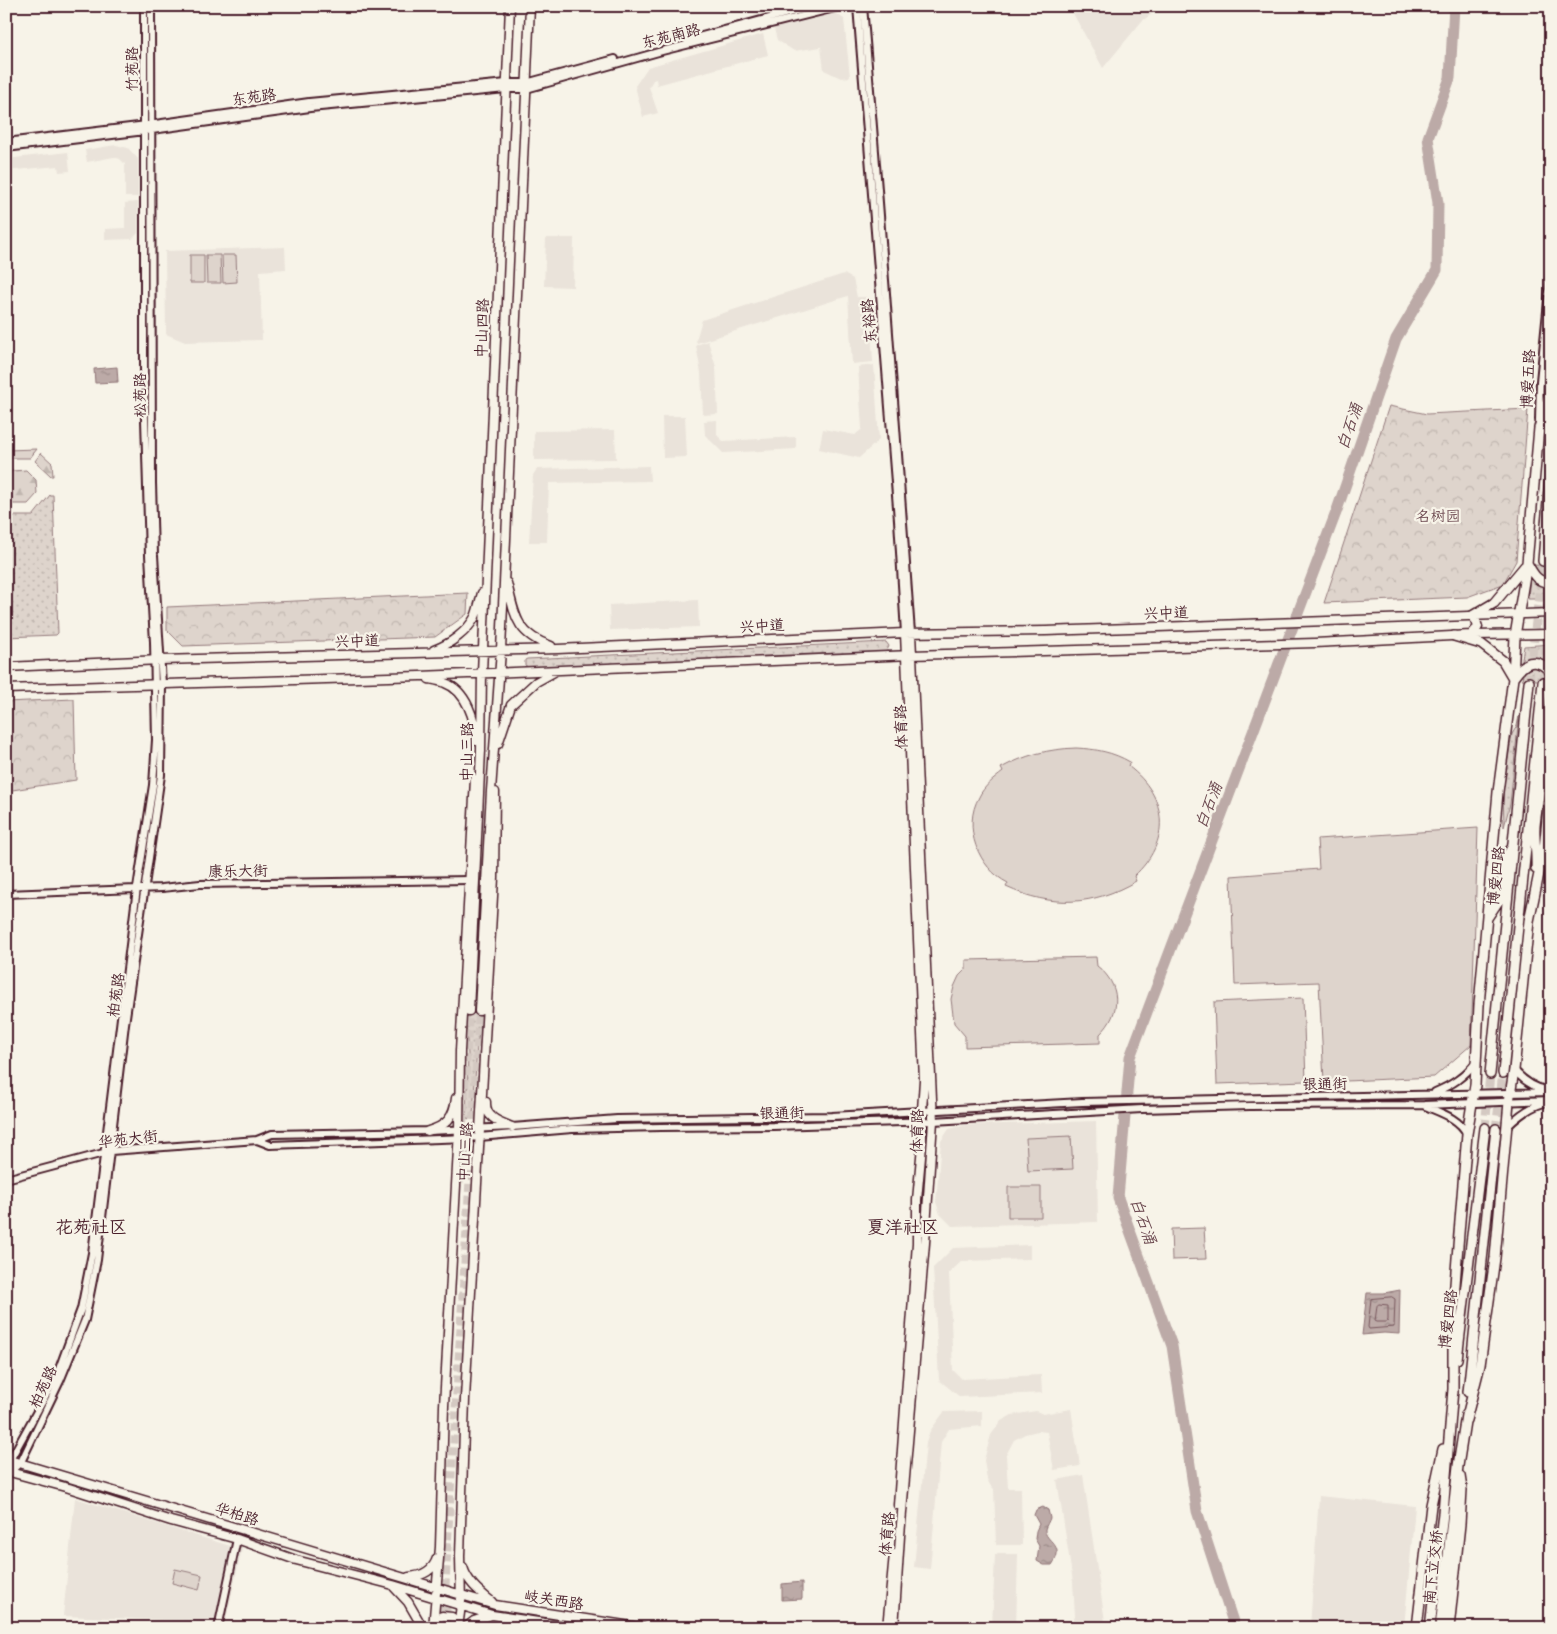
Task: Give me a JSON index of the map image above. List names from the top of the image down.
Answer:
{
  "streets": {
    "highway": ["博爱四路", "南下立交桥"],
    "main road": [
      "中山四路",
      "兴中道",
      "体育路",
      "中山三路",
      "华柏路",
      "岐关西路"
    ],
    "street": [
      "东苑南路",
      "竹苑路",
      "东苑路",
      "东裕路",
      "博爱五路",
      "松苑路",
      "康乐大街",
      "柏苑路",
      "银通街",
      "华苑大街"
    ]
  },
  "crossings": [
    ["东苑南路", "东苑路"],
    ["东苑南路", "中山四路"],
    ["竹苑路", "东苑路"],
    ["竹苑路", "松苑路"],
    ["东苑路", "中山四路"],
    ["东苑路", "松苑路"],
    ["东裕路", "兴中道"],
    ["东裕路", "体育路"],
    ["中山四路", "兴中道"],
    ["中山四路", "中山三路"],
    ["松苑路", "兴中道"],
    ["松苑路", "柏苑路"],
    ["兴中道", "体育路"],
    ["兴中道", "中山三路"],
    ["兴中道", "柏苑路"],
    ["体育路", "银通街"],
    ["体育路", "华苑大街"],
    ["中山三路", "康乐大街"],
    ["中山三路", "银通街"],
    ["中山三路", "华苑大街"],
    ["中山三路", "华柏路"],
    ["中山三路", "岐关西路"],
    ["康乐大街", "柏苑路"],
    ["博爱四路", "南下立交桥"],
    ["柏苑路", "华苑大街"],
    ["柏苑路", "华柏路"],
    ["银通街", "华苑大街"],
    ["华柏路", "岐关西路"]
  ],
  "districts": ["花苑社区", "夏洋社区"],
  "water": ["白石涌"],
  "parks": ["名树园"]
}
